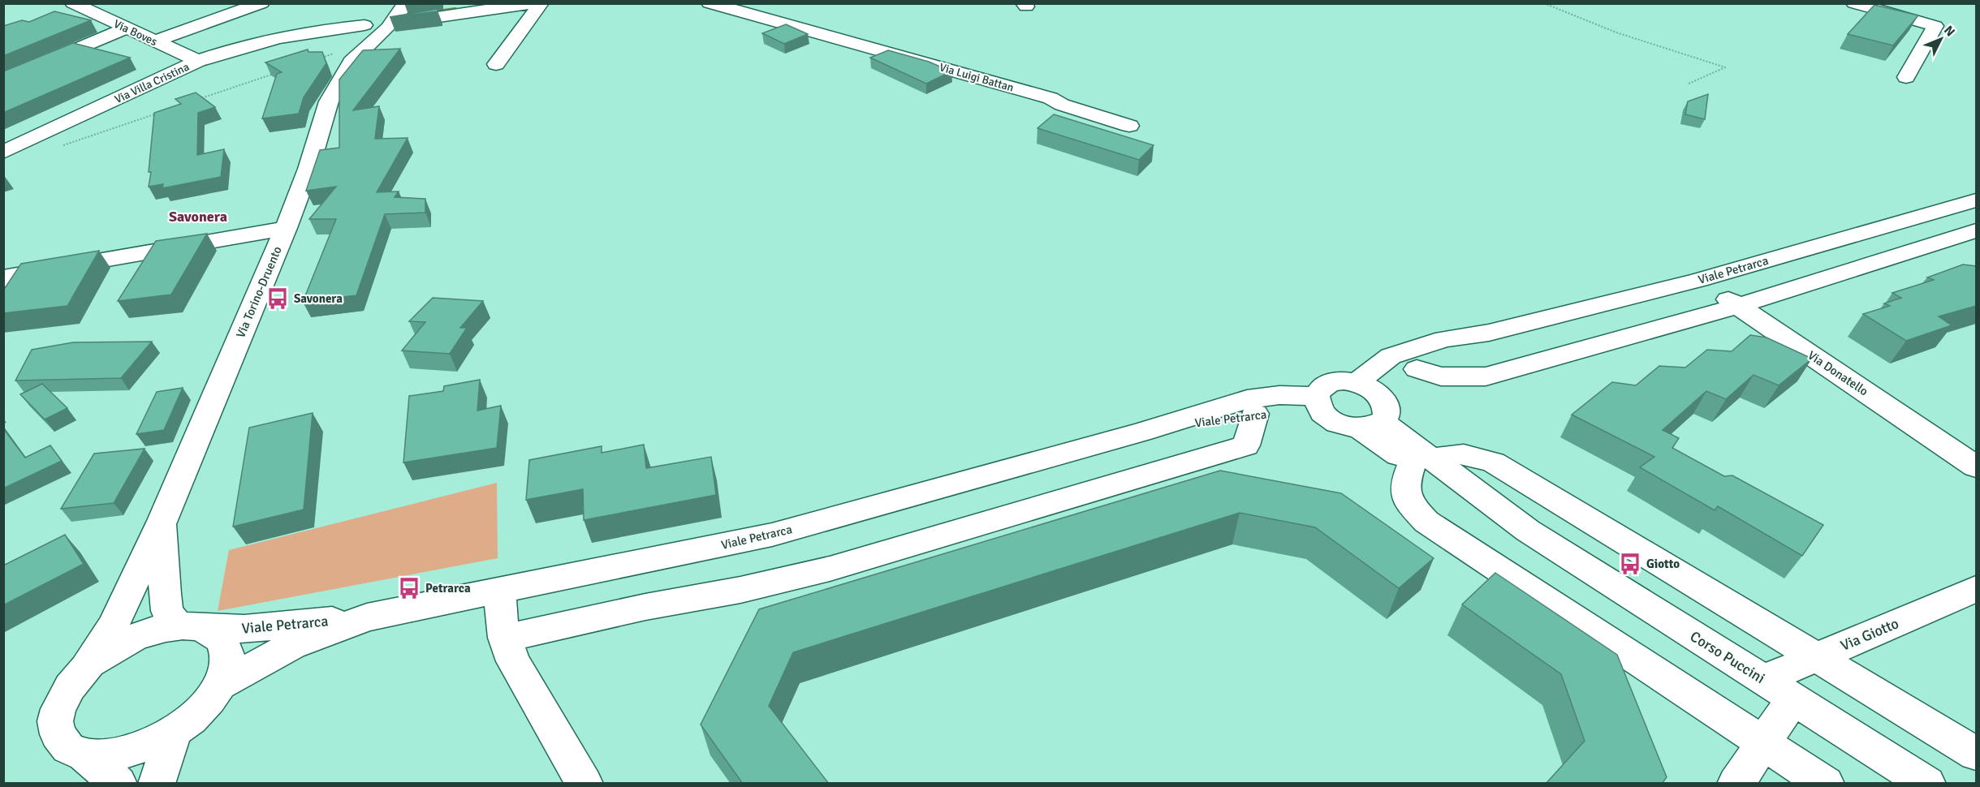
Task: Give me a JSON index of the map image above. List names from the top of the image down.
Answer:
{
  "streets": {
    "street": [
      "Via Boves",
      "Via Luigi Battan",
      "Via Villa Cristina",
      "Viale Petrarca",
      "Via Torino-Druento",
      "Via Donatello",
      "Via Giotto",
      "Corso Puccini"
    ]
  },
  "crossings": [
    ["Via Boves", "Via Villa Cristina"],
    ["Via Villa Cristina", "Via Torino-Druento"],
    ["Viale Petrarca", "Via Torino-Druento"],
    ["Viale Petrarca", "Via Donatello"],
    ["Viale Petrarca", "Corso Puccini"],
    ["Via Giotto", "Corso Puccini"]
  ],
  "districts": ["Savonera"],
  "places": {
    "bus stop": ["Savonera", "Giotto", "Petrarca"]
  },
  "north": "top right"
}
